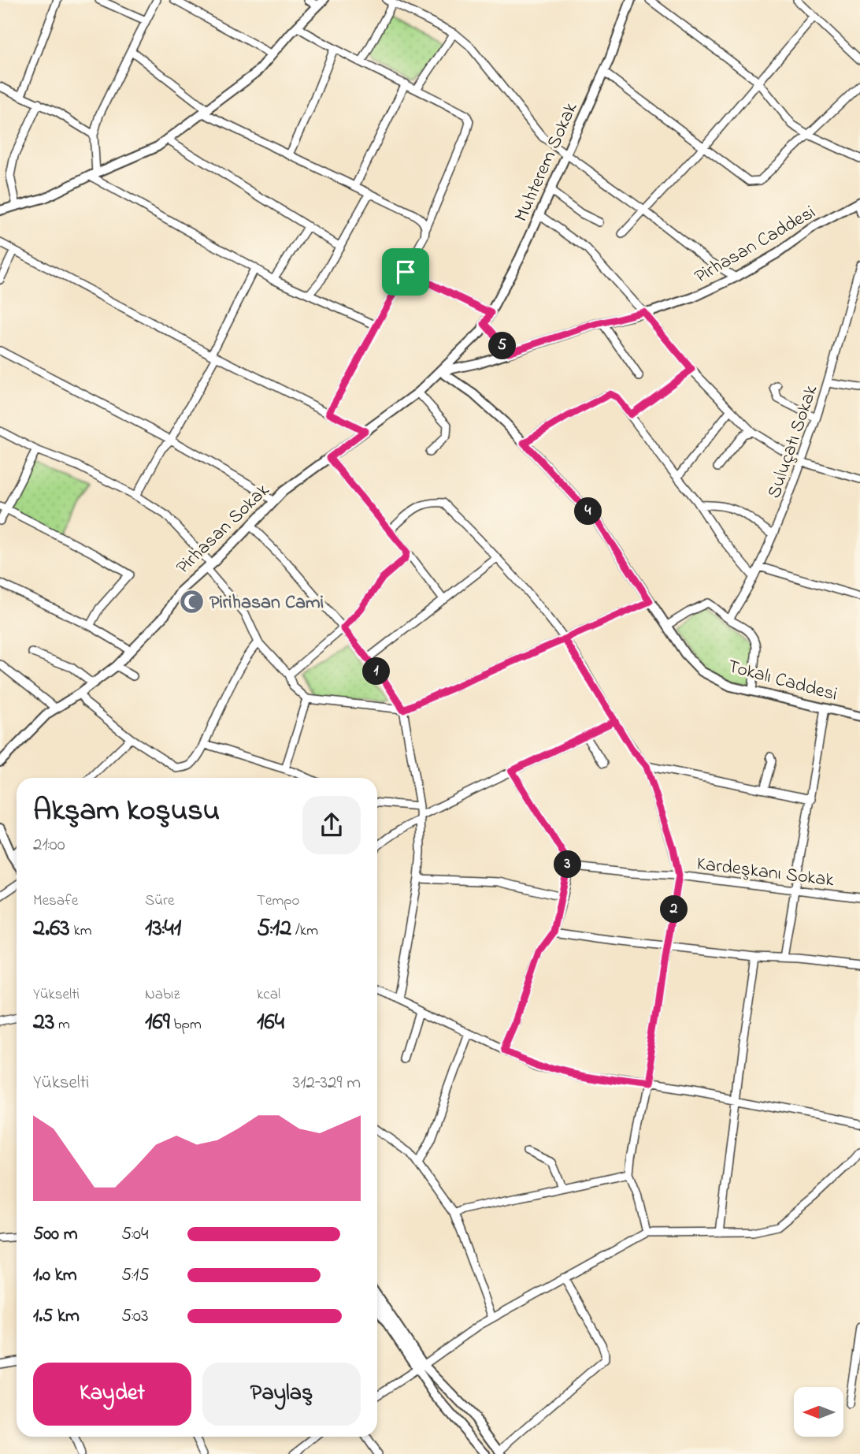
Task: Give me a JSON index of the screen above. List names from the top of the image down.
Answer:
{
  "streets": {
    "street": [
      "Muhterem Sokak",
      "Pirhasan Caddesi",
      "Suluçatı Sokak",
      "Pirhasan Sokak",
      "Tokalı Caddesi",
      "Kardeşkanı Sokak"
    ]
  },
  "crossings": [
    ["Muhterem Sokak", "Pirhasan Sokak"],
    ["Pirhasan Caddesi", "Pirhasan Sokak"],
    ["Pirhasan Caddesi", "Tokalı Caddesi"],
    ["Pirhasan Sokak", "Tokalı Caddesi"]
  ],
  "places": {
    "mosque": ["Pirihasan Cami"]
  },
  "north": "left",
  "page": {
    "pins": [
      "5",
      "4",
      "1",
      "3",
      "2"
    ],
    "heading": ["Akşam koşusu", "21:00"],
    "stats": [
      ["Mesafe", "2.63 km"],
      ["Süre", "13:41"],
      ["Tempo", "5:12 /km"],
      ["Yükselti", "23 m"],
      ["Nabız", "169 bpm"],
      ["kcal", "164"]
    ],
    "chart": ["Yükselti", "312–329 m"],
    "list": [
      {
        "name": "500 m",
        "note": "5:04"
      },
      {
        "name": "1.0 km",
        "note": "5:15"
      },
      {
        "name": "1.5 km",
        "note": "5:03"
      }
    ],
    "buttons": ["Kaydet", "Paylaş"]
  }
}
